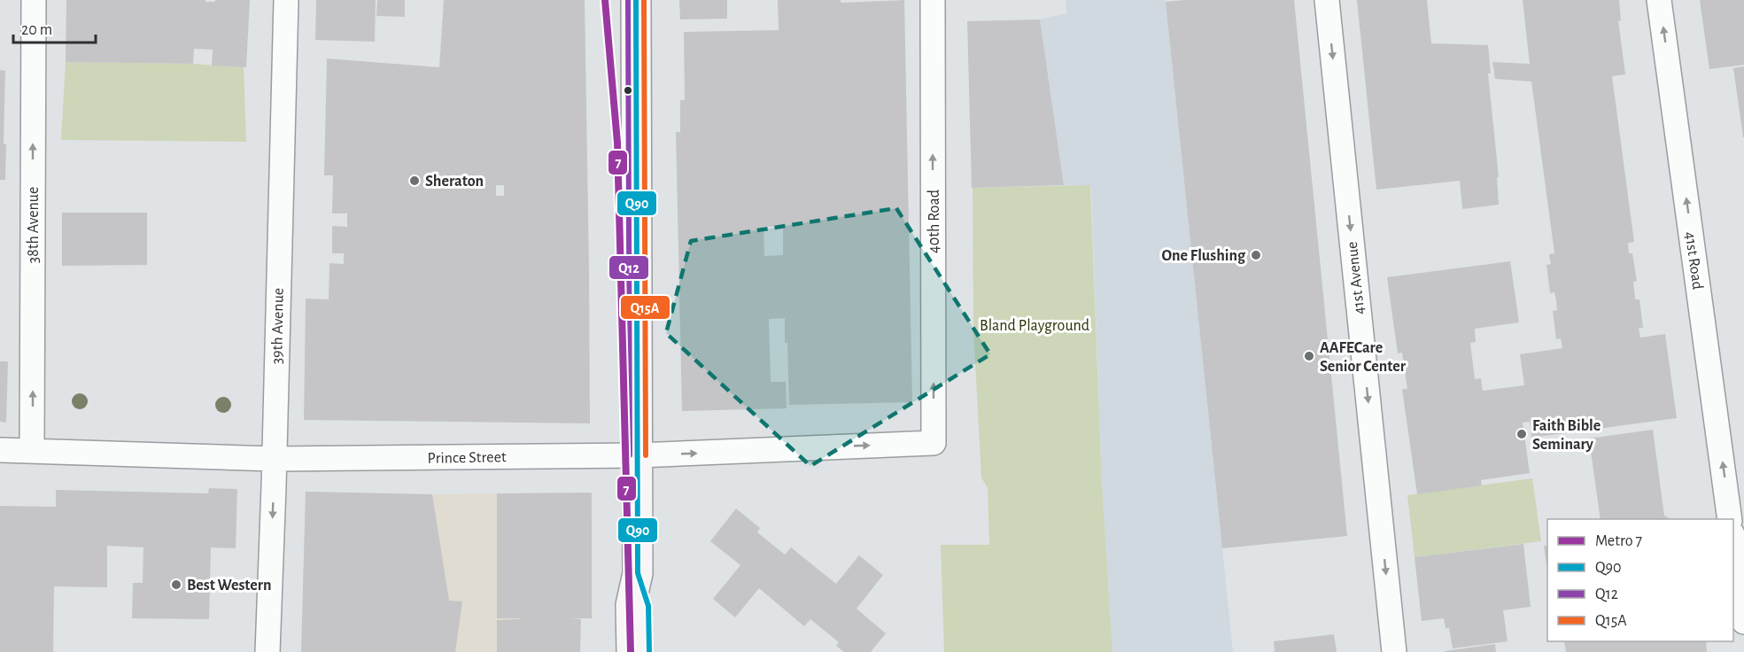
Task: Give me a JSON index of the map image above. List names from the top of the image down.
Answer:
{
  "streets": {
    "street": [
      "40th Road",
      "38th Avenue",
      "41st Road",
      "41st Avenue",
      "39th Avenue",
      "Prince Street"
    ]
  },
  "crossings": [
    ["40th Road", "Prince Street"],
    ["38th Avenue", "Prince Street"],
    ["39th Avenue", "Prince Street"]
  ],
  "one_way": [
    "40th Road",
    "38th Avenue",
    "41st Road",
    "41st Avenue"
  ],
  "parks": ["Bland Playground"],
  "places": [
    "Sheraton",
    "One Flushing",
    "AAFECare Senior Center",
    "Faith Bible Seminary",
    "Best Western"
  ],
  "lines": [
    "metro line 7",
    "transit line Q90",
    "transit line Q12",
    "transit line Q15A"
  ],
  "legend": [
    "Metro 7",
    "Q90",
    "Q12",
    "Q15A"
  ],
  "scale_bar": "20 m"
}
